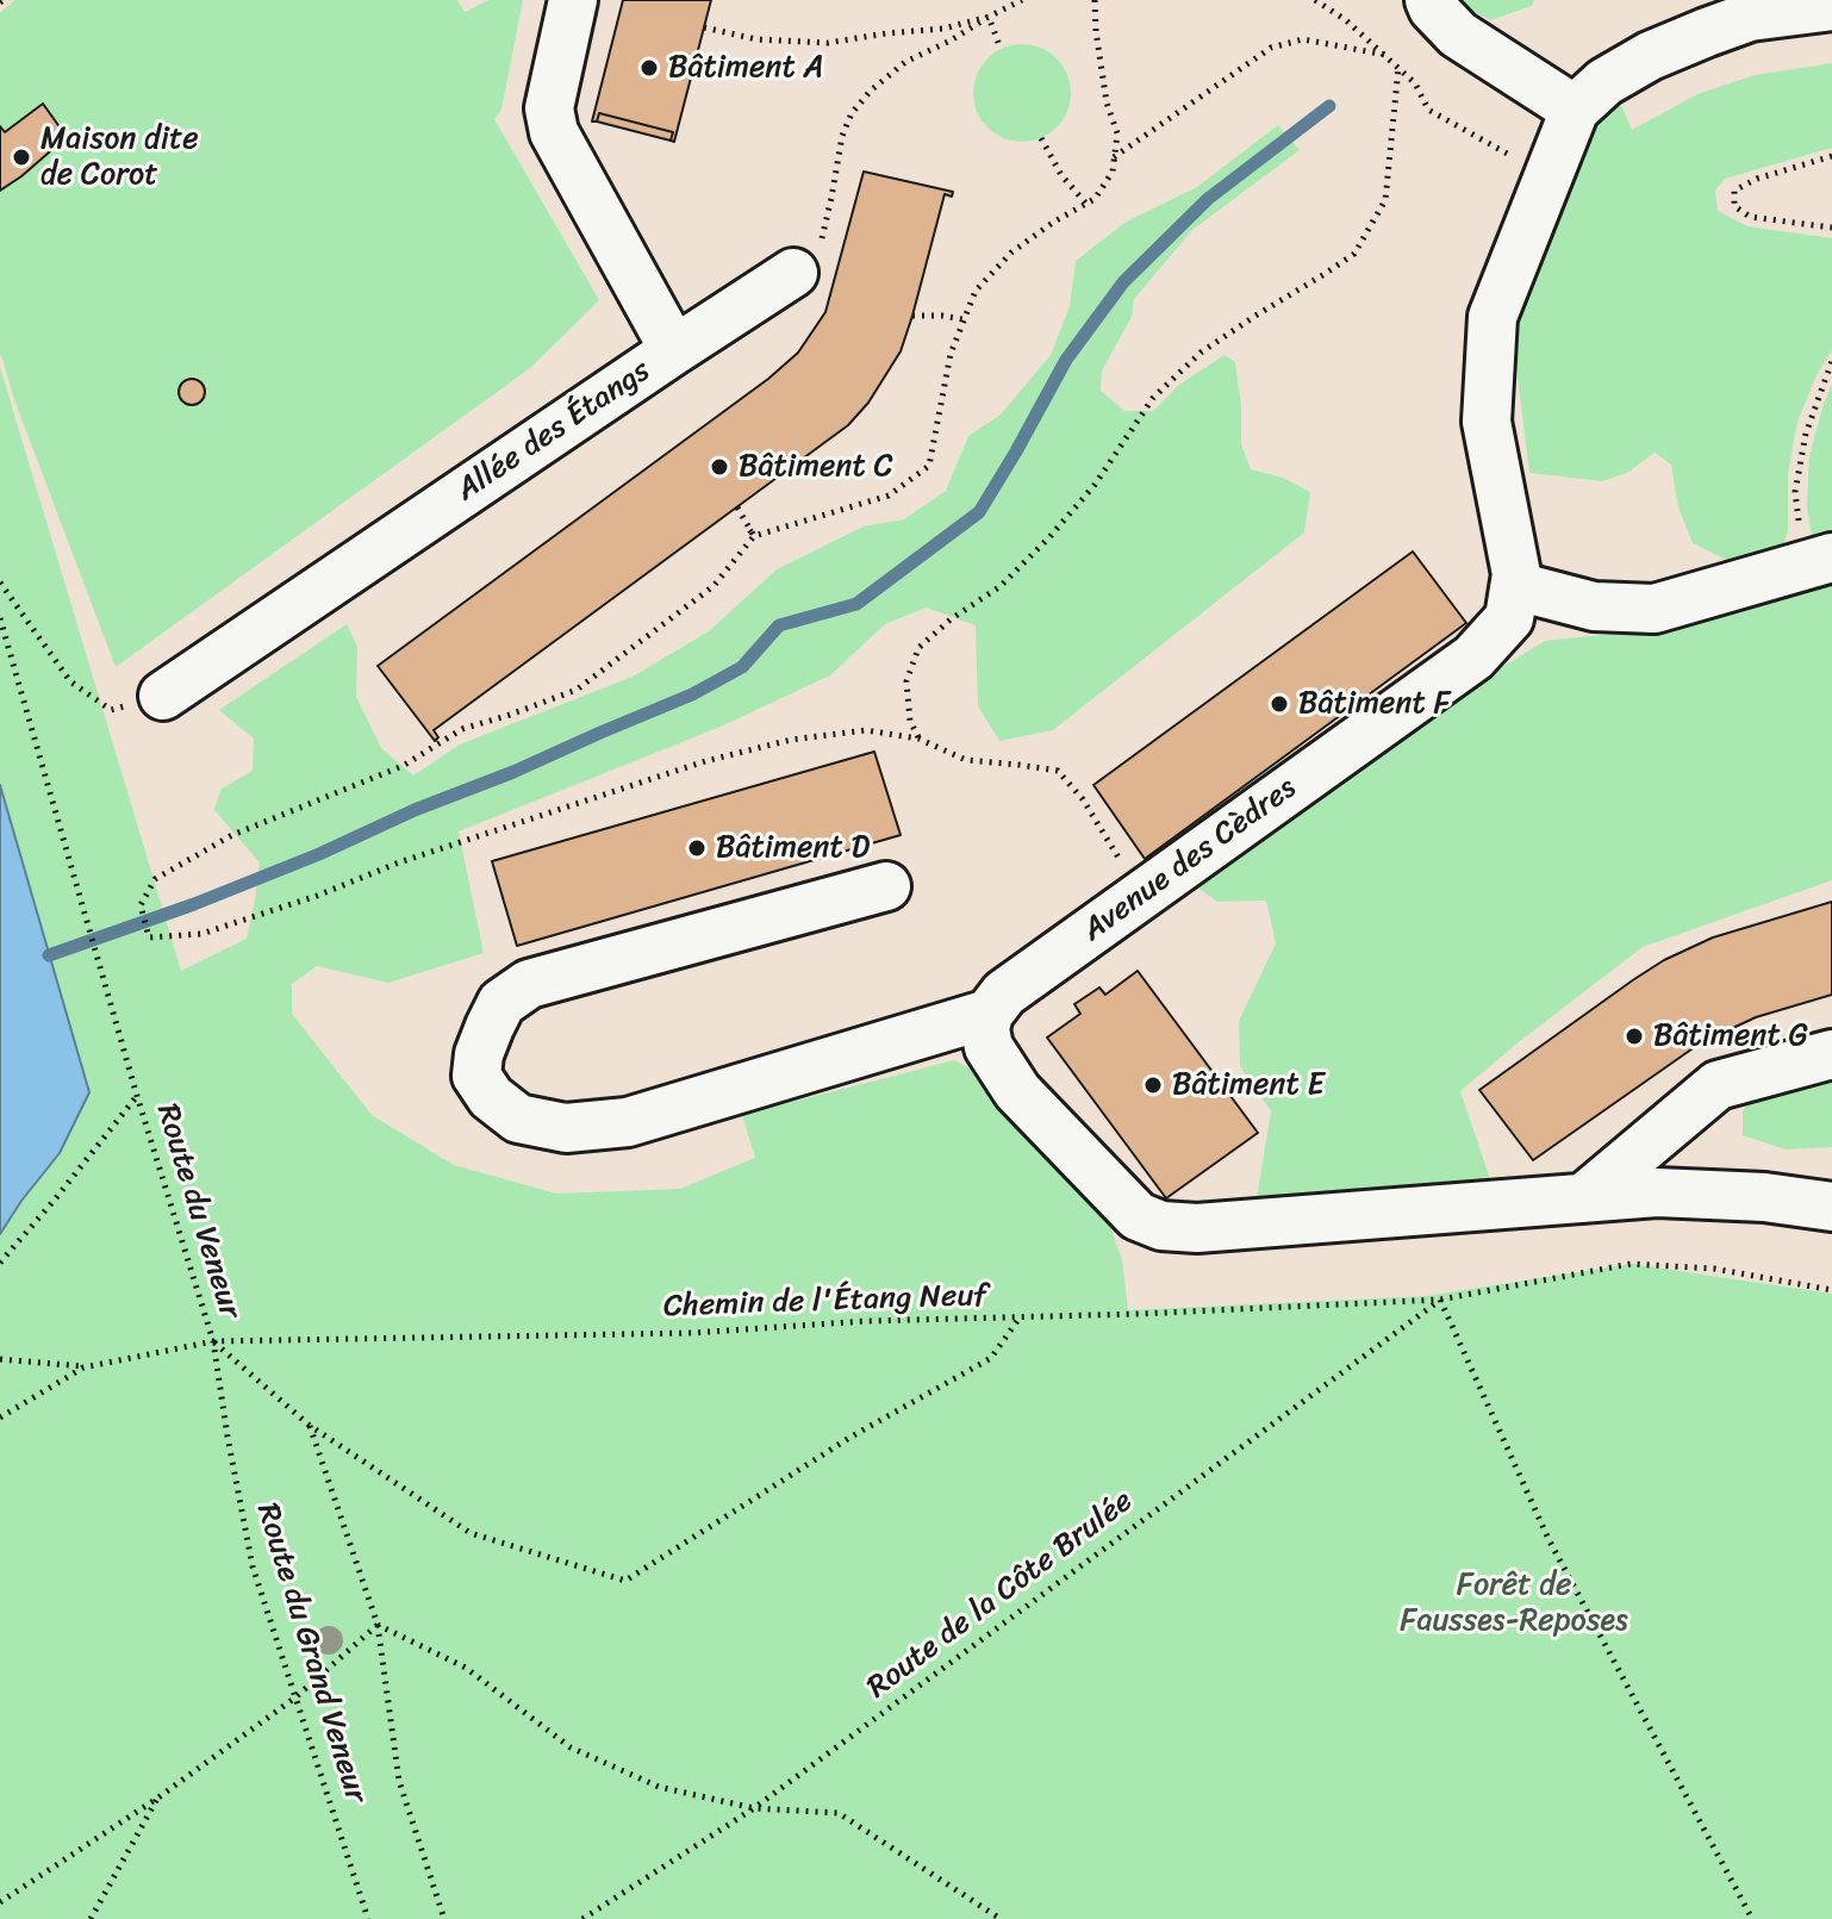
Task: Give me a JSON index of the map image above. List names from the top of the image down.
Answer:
{
  "streets": {
    "lane": ["Allée des Étangs", "Avenue des Cèdres"],
    "path": [
      "Route du Veneur",
      "Chemin de l'Étang Neuf",
      "Route de la Côte Brulée",
      "Route du Grand Veneur"
    ]
  },
  "crossings": [
    ["Route du Veneur", "Chemin de l'Étang Neuf"],
    ["Route du Veneur", "Route du Grand Veneur"],
    ["Chemin de l'Étang Neuf", "Route de la Côte Brulée"],
    ["Chemin de l'Étang Neuf", "Route du Grand Veneur"]
  ],
  "parks": ["Forêt de Fausses-Reposes"],
  "places": [
    "Bâtiment A",
    "Maison dite de Corot",
    "Bâtiment C",
    "Bâtiment F",
    "Bâtiment D",
    "Bâtiment G",
    "Bâtiment E"
  ]
}
